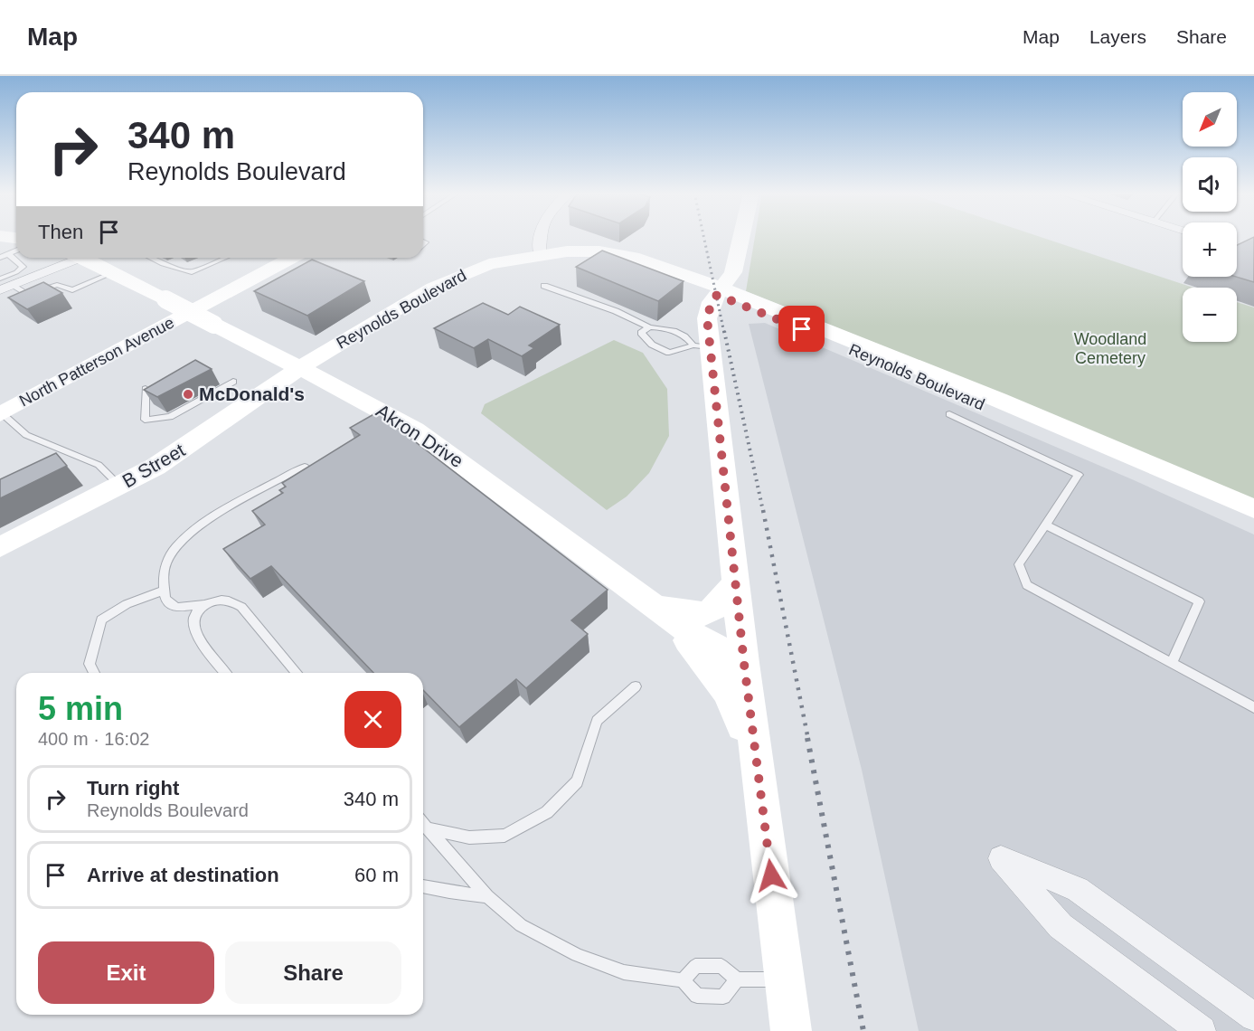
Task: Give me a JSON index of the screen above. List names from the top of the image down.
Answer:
{
  "streets": {
    "main road": [
      "Reynolds Boulevard",
      "North Patterson Avenue",
      "Akron Drive",
      "B Street"
    ]
  },
  "crossings": [
    ["Reynolds Boulevard", "Akron Drive"],
    ["Reynolds Boulevard", "B Street"],
    ["Akron Drive", "B Street"]
  ],
  "parks": ["Woodland Cemetery"],
  "places": ["McDonald's"],
  "north": "bottom left",
  "page": {
    "header": "Map",
    "nav": ["Map", "Layers", "Share"],
    "map_buttons": ["+", "−"],
    "turn": ["340 m", "Reynolds Boulevard"],
    "then": "Then",
    "heading": ["5 min", "400 m · 16:02"],
    "list": [
      {
        "name": "Turn right",
        "note": "Reynolds Boulevard",
        "value": "340 m"
      },
      {
        "name": "Arrive at destination",
        "value": "60 m"
      }
    ],
    "buttons": ["Exit", "Share"]
  }
}
